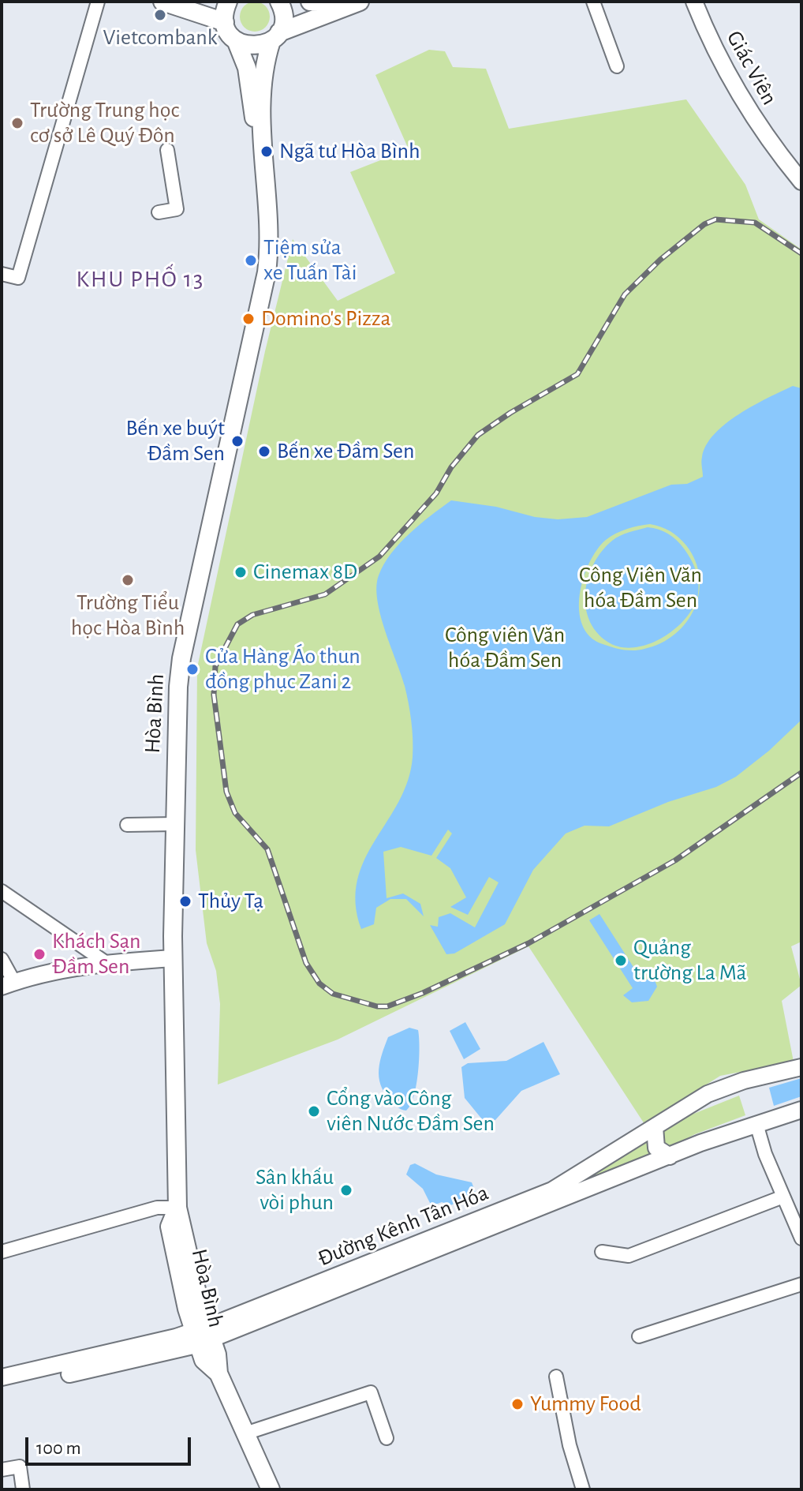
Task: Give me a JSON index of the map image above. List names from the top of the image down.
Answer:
{
  "streets": {
    "main road": ["Hòa Bình"],
    "street": ["Giác Viên", "Đường Kênh Tân Hóa"]
  },
  "crossings": [
    ["Hòa Bình", "Đường Kênh Tân Hóa"]
  ],
  "districts": ["KHU PHỐ 13"],
  "parks": ["Công Viên Văn hóa Đầm Sen", "Công viên Văn hóa Đầm Sen"],
  "places": [
    "Vietcombank",
    "Trường Trung học cơ sở Lê Quý Đôn",
    "Ngã tư Hòa Bình",
    "Tiệm sửa xe Tuấn Tài",
    "Domino's Pizza",
    "Bến xe buýt Đầm Sen",
    "Bến xe Đầm Sen",
    "Cinemax 8D",
    "Trường Tiểu học Hòa Bình",
    "Cửa Hàng Áo thun đồng phục Zani 2",
    "Thủy Tạ",
    "Khách Sạn Đầm Sen",
    "Quảng trường La Mã",
    "Cổng vào Công viên Nước Đầm Sen",
    "Sân khấu vòi phun",
    "Yummy Food"
  ],
  "scale_bar": "100 m"
}
